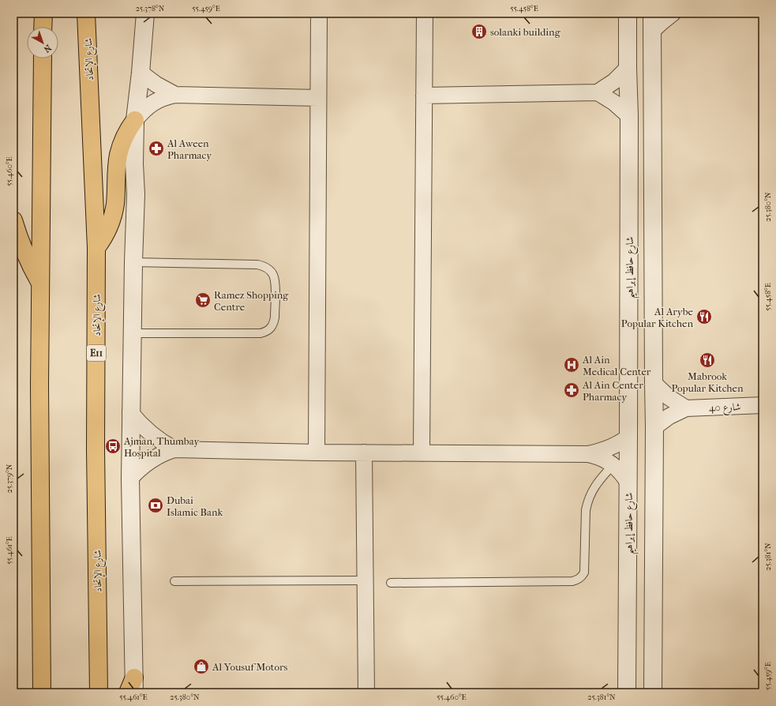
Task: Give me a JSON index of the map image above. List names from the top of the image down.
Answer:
{
  "streets": {
    "highway": ["شارع الإتحاد", "E11"],
    "street": ["شارع حافظ إبراهيم", "شارع 40"]
  },
  "places": {
    "building": ["solanki building"],
    "pharmacy": ["Al Aween Pharmacy", "Al Ain Center Pharmacy"],
    "supermarket": ["Ramez Shopping Centre"],
    "restaurant": ["Al Arybe Popular Kitchen", "Mabrook Popular Kitchen"],
    "hospital": ["Al Ain Medical Center"],
    "bus stop": ["Ajman, Thumbay Hospital"],
    "bank": ["Dubai Islamic Bank"],
    "shop": ["Al Yousuf Motors"]
  },
  "north": "bottom right",
  "coordinates": [
    "25.378°N",
    "55.459°E",
    "55.458°E",
    "55.460°E",
    "25.380°N",
    "25.379°N",
    "55.461°E",
    "25.381°N"
  ]
}
